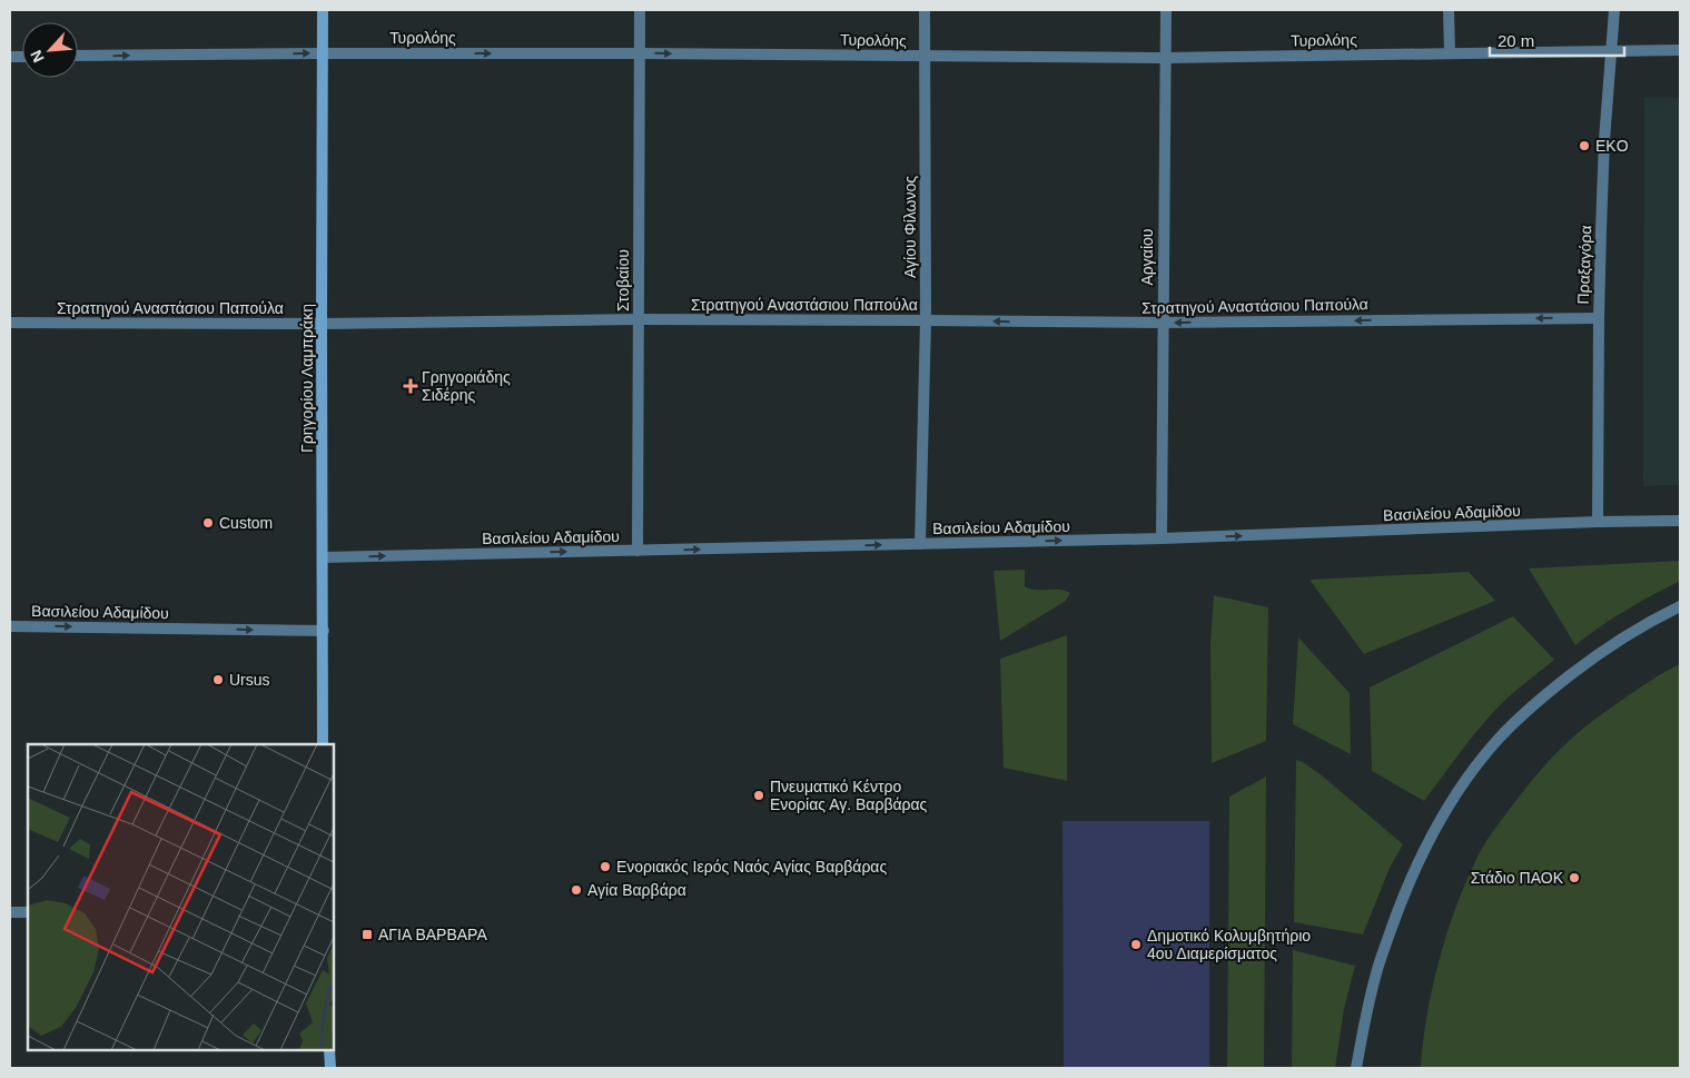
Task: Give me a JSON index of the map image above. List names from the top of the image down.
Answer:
{
  "streets": {
    "main road": ["Γρηγορίου Λαμπράκη"],
    "street": [
      "Τυρολόης",
      "Αγίου Φίλωνος",
      "Αργαίου",
      "Πραξαγόρα",
      "Στοβαίου",
      "Στρατηγού Αναστάσιου Παπούλα",
      "Βασιλείου Αδαμίδου"
    ]
  },
  "crossings": [
    ["Τυρολόης", "Αγίου Φίλωνος"],
    ["Τυρολόης", "Αργαίου"],
    ["Τυρολόης", "Πραξαγόρα"],
    ["Τυρολόης", "Στοβαίου"],
    ["Τυρολόης", "Γρηγορίου Λαμπράκη"],
    ["Αγίου Φίλωνος", "Στρατηγού Αναστάσιου Παπούλα"],
    ["Αγίου Φίλωνος", "Βασιλείου Αδαμίδου"],
    ["Αργαίου", "Στρατηγού Αναστάσιου Παπούλα"],
    ["Αργαίου", "Βασιλείου Αδαμίδου"],
    ["Πραξαγόρα", "Στρατηγού Αναστάσιου Παπούλα"],
    ["Πραξαγόρα", "Βασιλείου Αδαμίδου"],
    ["Στοβαίου", "Στρατηγού Αναστάσιου Παπούλα"],
    ["Στοβαίου", "Βασιλείου Αδαμίδου"],
    ["Στρατηγού Αναστάσιου Παπούλα", "Γρηγορίου Λαμπράκη"],
    ["Γρηγορίου Λαμπράκη", "Βασιλείου Αδαμίδου"]
  ],
  "one_way": ["Τυρολόης", "Στρατηγού Αναστάσιου Παπούλα", "Βασιλείου Αδαμίδου"],
  "places": {
    "other": [
      "EKO",
      "Custom",
      "Ursus",
      "Πνευματικό Κέντρο Ενορίας Αγ. Βαρβάρας",
      "Ενοριακός Ιερός Ναός Αγίας Βαρβάρας",
      "Στάδιο ΠΑΟΚ",
      "Αγία Βαρβάρα",
      "Δημοτικό Κολυμβητήριο 4ου Διαμερίσματος"
    ],
    "health": ["Γρηγοριάδης Σιδέρης"],
    "transit": ["ΑΓΙΑ ΒΑΡΒΑΡΑ"]
  },
  "scale_bar": "20 m",
  "north": "bottom left"
}
